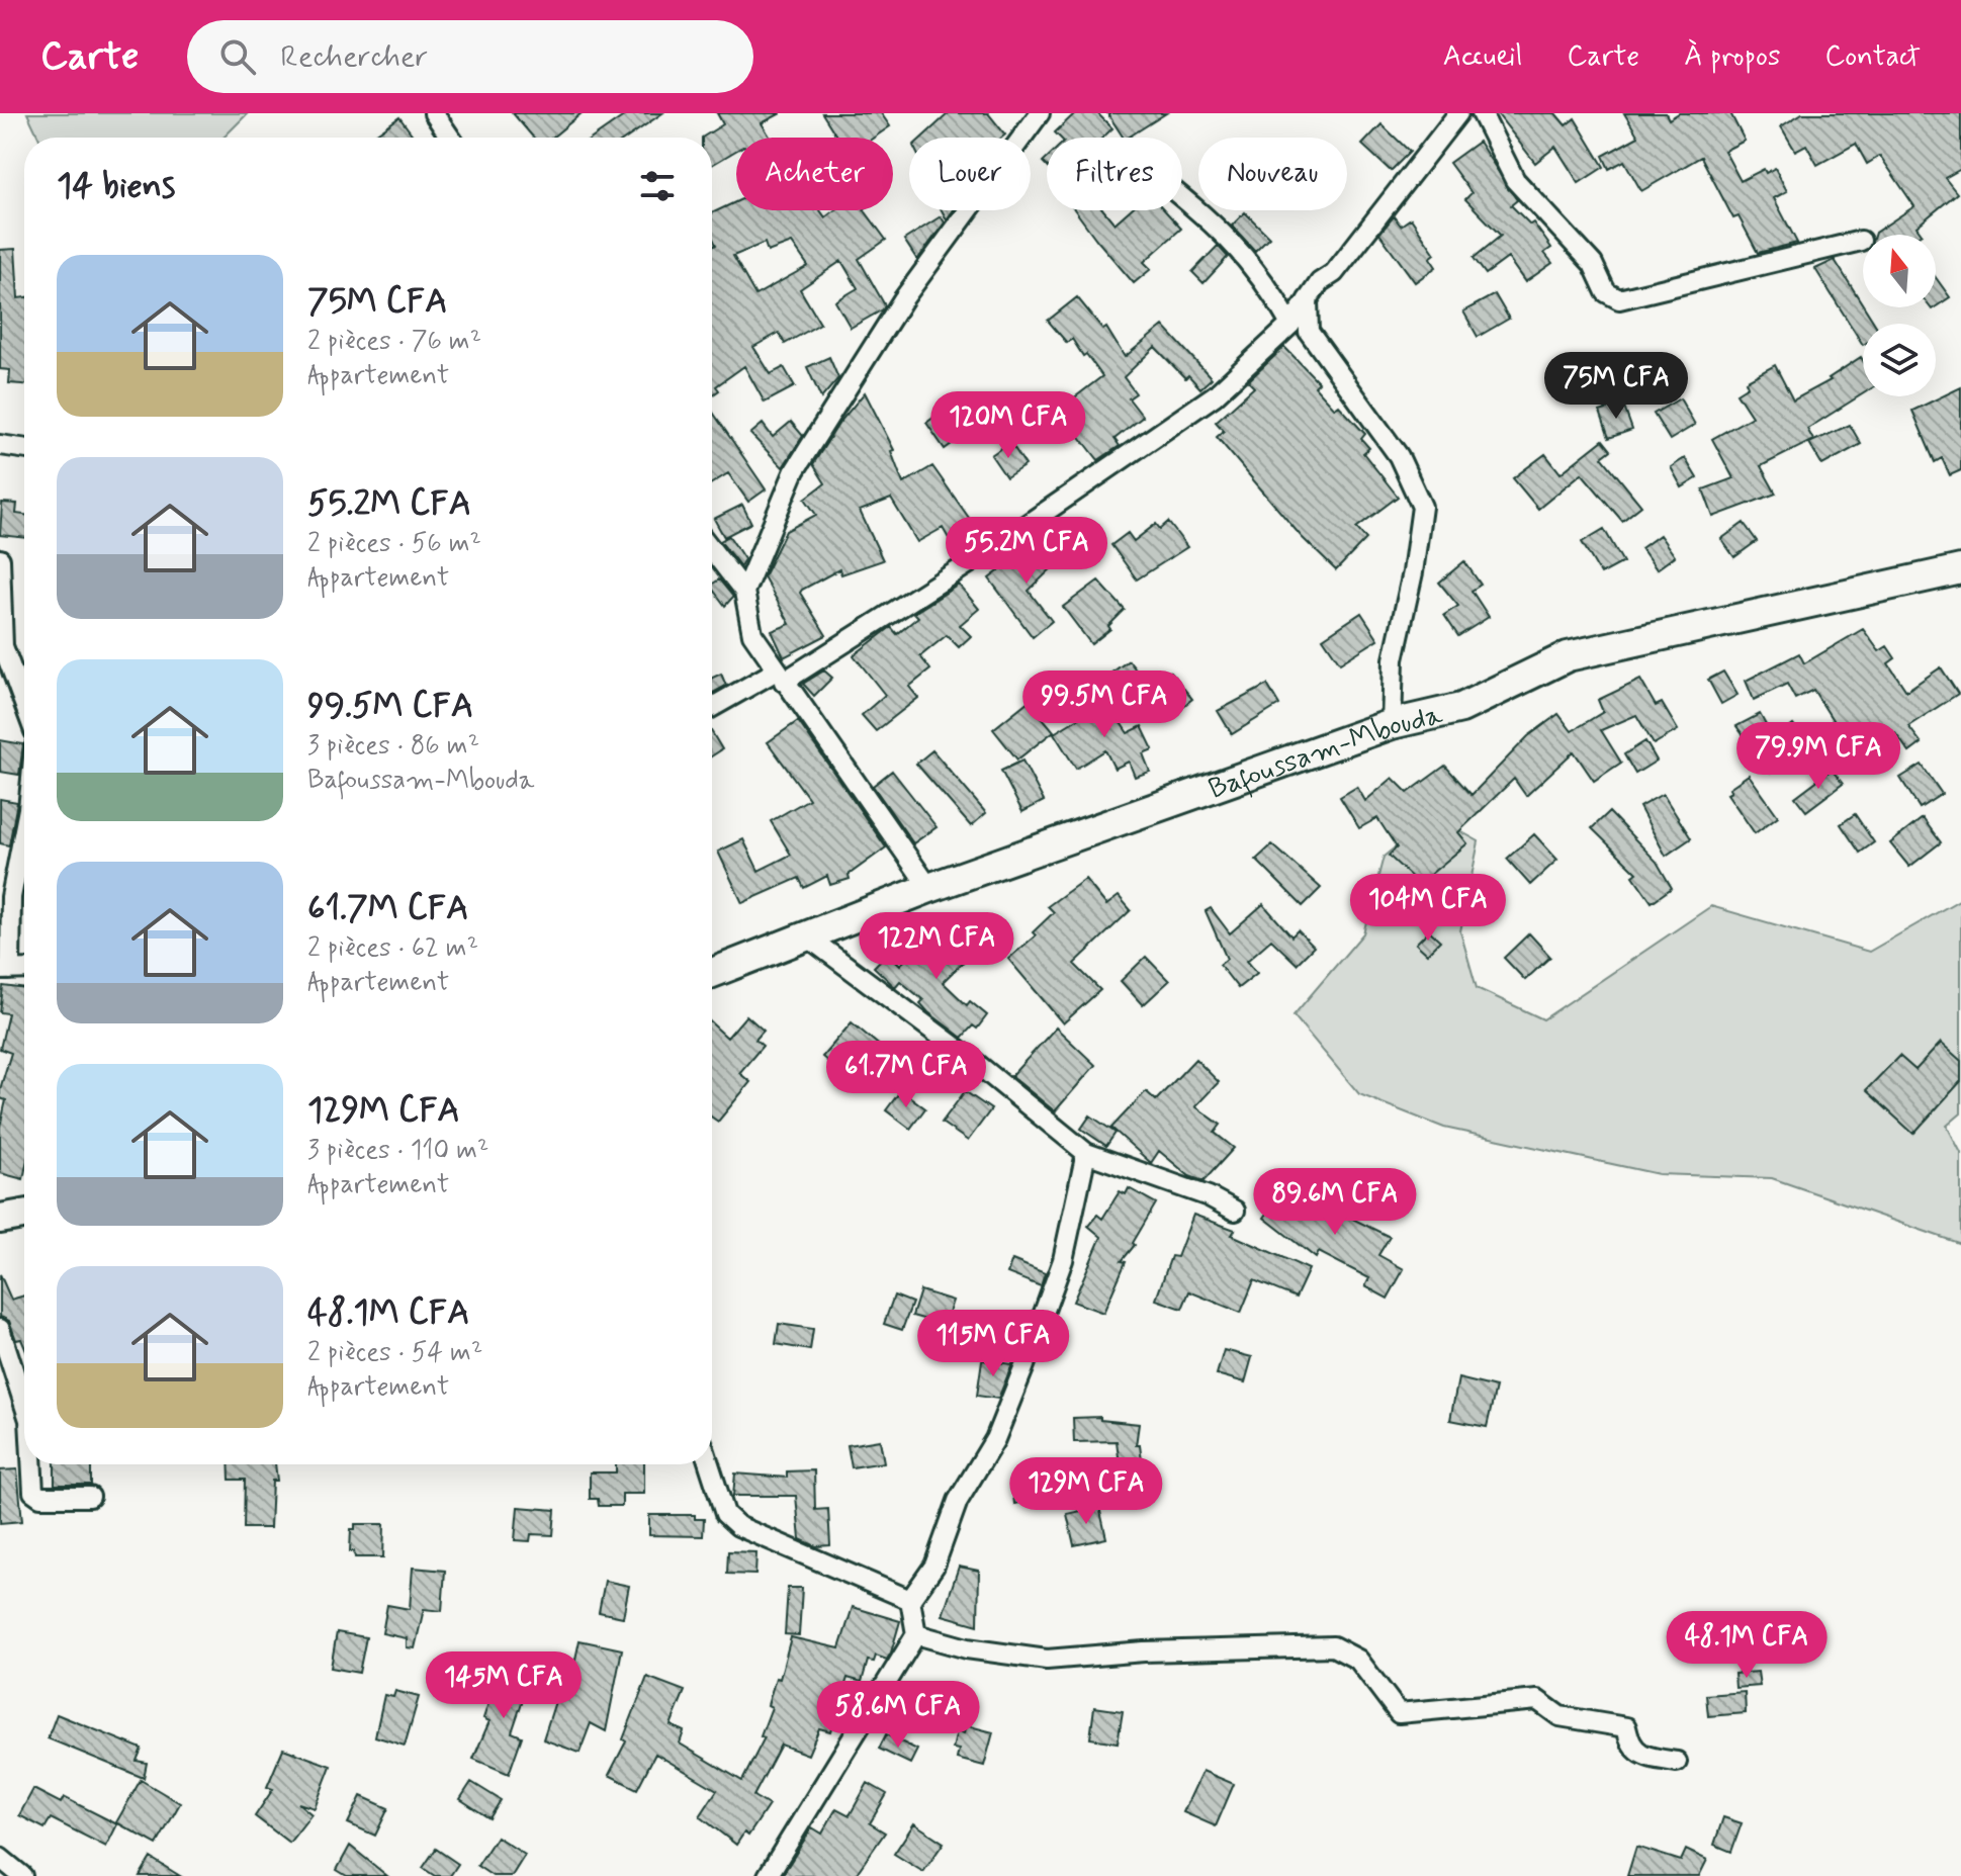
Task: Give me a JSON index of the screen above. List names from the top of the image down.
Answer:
{
  "streets": {
    "highway": ["Bafoussam-Mbouda"]
  },
  "north": "top",
  "page": {
    "header": "Carte",
    "search": "Rechercher",
    "nav": [
      "Accueil",
      "Carte",
      "À propos",
      "Contact"
    ],
    "chip": [
      "Acheter",
      "Louer",
      "Filtres",
      "Nouveau"
    ],
    "heading": "14 biens",
    "list": [
      {
        "name": "75M CFA",
        "note": "2 pièces · 76 m² · Appartement"
      },
      {
        "name": "55.2M CFA",
        "note": "2 pièces · 56 m² · Appartement"
      },
      {
        "name": "99.5M CFA",
        "note": "3 pièces · 86 m² · Bafoussam-Mbouda"
      },
      {
        "name": "61.7M CFA",
        "note": "2 pièces · 62 m² · Appartement"
      },
      {
        "name": "129M CFA",
        "note": "3 pièces · 110 m² · Appartement"
      },
      {
        "name": "48.1M CFA",
        "note": "2 pièces · 54 m² · Appartement"
      }
    ],
    "price": [
      "75M CFA",
      "120M CFA",
      "55.2M CFA",
      "99.5M CFA",
      "79.9M CFA",
      "104M CFA",
      "122M CFA",
      "61.7M CFA",
      "89.6M CFA",
      "115M CFA",
      "129M CFA",
      "48.1M CFA",
      "145M CFA",
      "58.6M CFA"
    ]
  }
}
